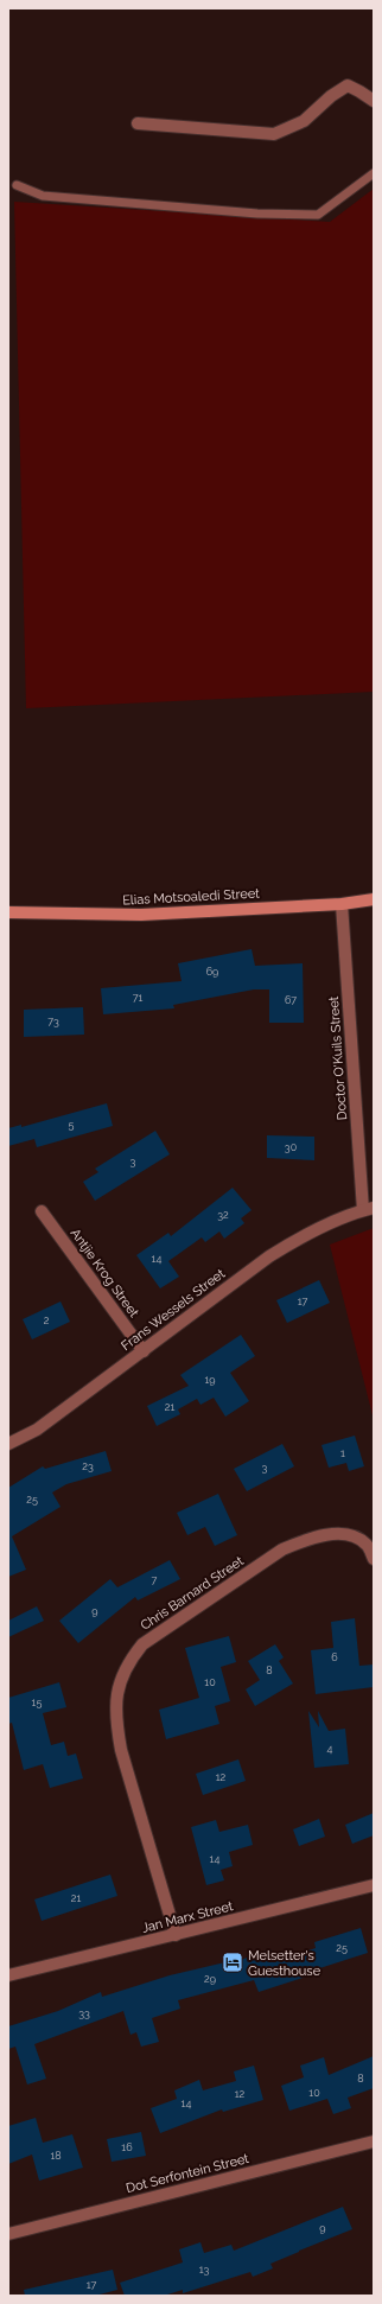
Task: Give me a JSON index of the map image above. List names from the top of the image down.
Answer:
{
  "streets": {
    "street": [
      "Elias Motsoaledi Street",
      "Doctor O'Kuils Street",
      "Antjie Krog Street",
      "Frans Wessels Street",
      "Chris Barnard Street",
      "Jan Marx Street",
      "Dot Serfontein Street"
    ]
  },
  "crossings": [
    ["Elias Motsoaledi Street", "Doctor O'Kuils Street"],
    ["Doctor O'Kuils Street", "Frans Wessels Street"],
    ["Antjie Krog Street", "Frans Wessels Street"],
    ["Chris Barnard Street", "Jan Marx Street"]
  ],
  "places": {
    "hotel": ["Melsetter's Guesthouse"]
  },
  "house_numbers": [
    "69",
    "71",
    "67",
    "73",
    "5",
    "30",
    "3",
    "32",
    "14",
    "17",
    "2",
    "19",
    "21",
    "1",
    "23",
    "3",
    "25",
    "7",
    "9",
    "6",
    "8",
    "10",
    "15",
    "4",
    "12",
    "14",
    "21",
    "25",
    "29",
    "33",
    "8",
    "10",
    "12",
    "14",
    "16",
    "18",
    "9",
    "13",
    "17"
  ]
}
